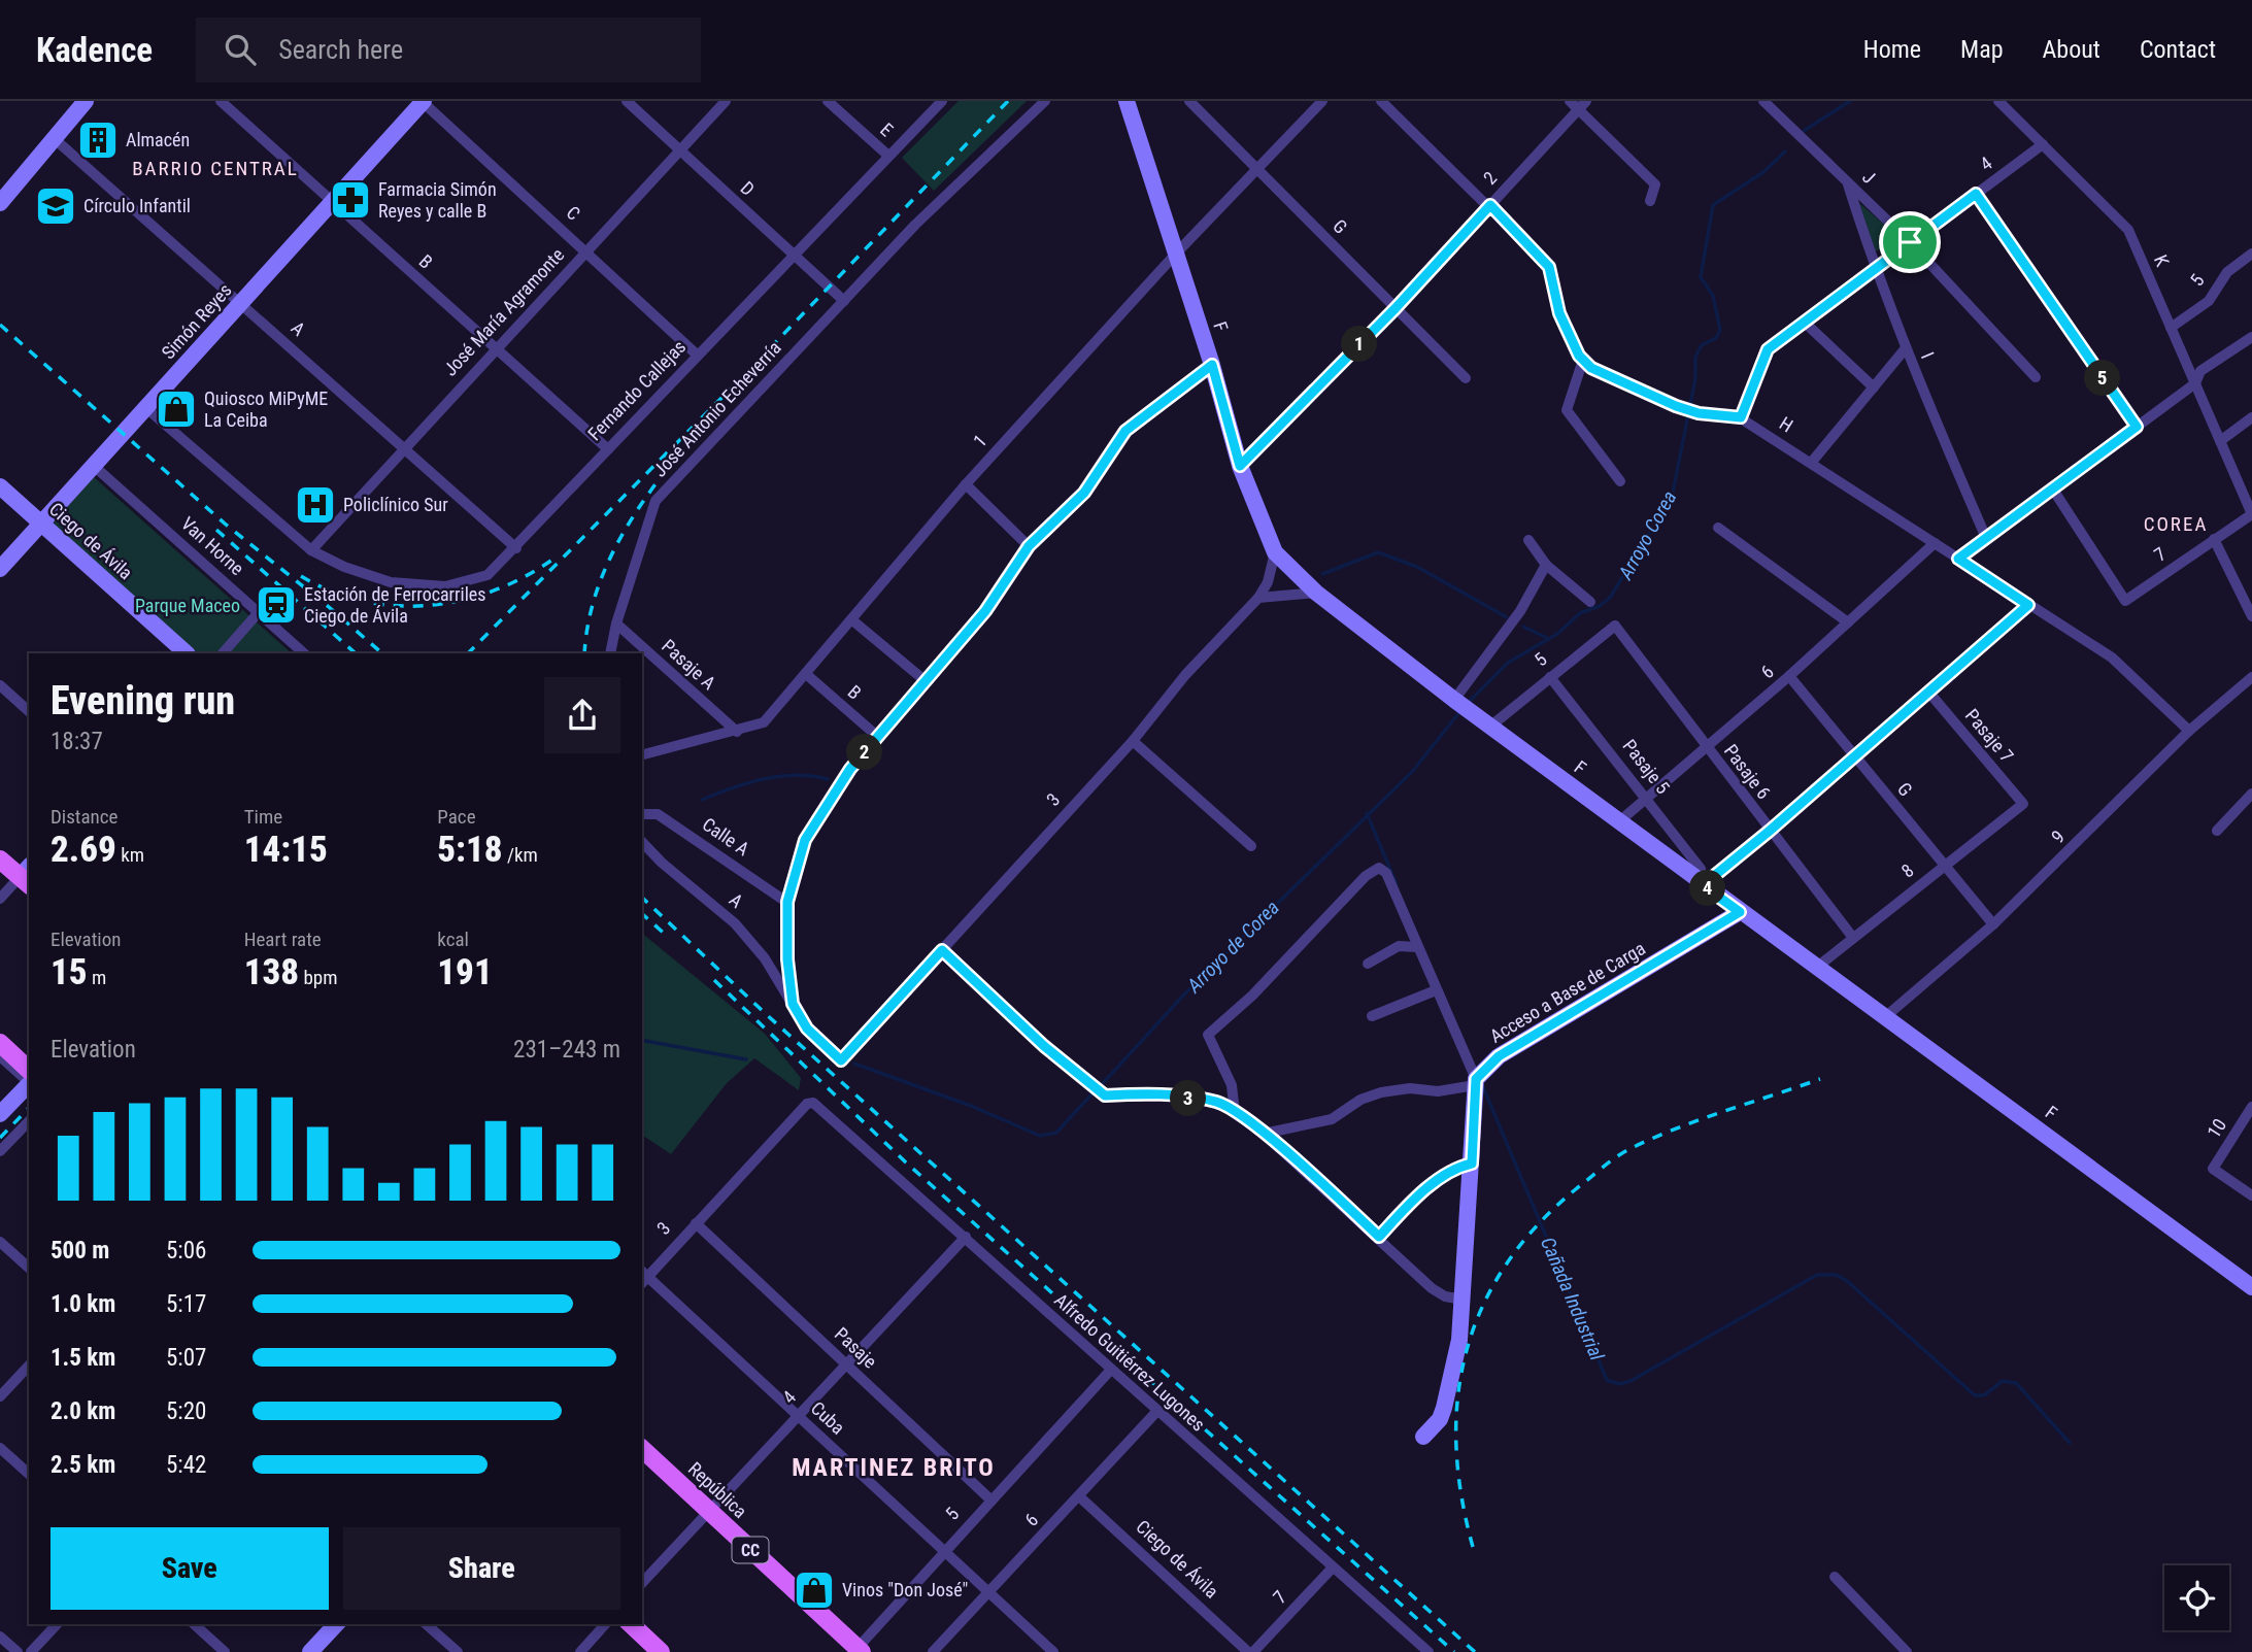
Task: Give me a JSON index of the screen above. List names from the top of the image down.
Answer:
{
  "streets": {
    "main road": ["República", "CC"],
    "street": [
      "E",
      "4",
      "J",
      "2",
      "D",
      "C",
      "G",
      "K",
      "B",
      "5",
      "José María Agramonte",
      "Simón Reyes",
      "F",
      "A",
      "I",
      "Fernando Callejas",
      "José Antonio Echeverría",
      "H",
      "1",
      "Ciego de Ávila",
      "Van Horne",
      "7",
      "Pasaje A",
      "6",
      "Pasaje 7",
      "Pasaje 5",
      "Pasaje 6",
      "3",
      "Calle A",
      "9",
      "8",
      "Acceso a Base de Carga",
      "10",
      "Pasaje",
      "Alfredo Guitiérrez Lugones",
      "Cuba"
    ]
  },
  "crossings": [
    ["E", "Fernando Callejas"],
    ["4", "J"],
    ["4", "K"],
    ["4", "I"],
    ["4", "H"],
    ["4", "Pasaje"],
    ["4", "Alfredo Guitiérrez Lugones"],
    ["4", "Cuba"],
    ["4", "República"],
    ["J", "I"],
    ["2", "G"],
    ["2", "F"],
    ["D", "José María Agramonte"],
    ["D", "Fernando Callejas"],
    ["D", "José Antonio Echeverría"],
    ["C", "José María Agramonte"],
    ["C", "Simón Reyes"],
    ["C", "Fernando Callejas"],
    ["G", "1"],
    ["G", "6"],
    ["G", "9"],
    ["G", "8"],
    ["K", "5"],
    ["K", "7"],
    ["B", "José María Agramonte"],
    ["B", "Simón Reyes"],
    ["B", "Fernando Callejas"],
    ["B", "1"],
    ["5", "F"],
    ["5", "Pasaje 5"],
    ["5", "Pasaje 6"],
    ["5", "Pasaje"],
    ["5", "Alfredo Guitiérrez Lugones"],
    ["5", "Cuba"],
    ["5", "República"],
    ["José María Agramonte", "A"],
    ["José María Agramonte", "Fernando Callejas"],
    ["Simón Reyes", "A"],
    ["Simón Reyes", "Fernando Callejas"],
    ["Simón Reyes", "Ciego de Ávila"],
    ["Simón Reyes", "Van Horne"],
    ["F", "1"],
    ["F", "6"],
    ["F", "Pasaje 5"],
    ["F", "3"],
    ["F", "9"],
    ["F", "8"],
    ["F", "Acceso a Base de Carga"],
    ["A", "Fernando Callejas"],
    ["A", "3"],
    ["José Antonio Echeverría", "Pasaje A"],
    ["H", "6"],
    ["H", "9"],
    ["1", "Pasaje A"],
    ["Ciego de Ávila", "7"],
    ["Ciego de Ávila", "6"],
    ["7", "Alfredo Guitiérrez Lugones"],
    ["6", "Pasaje 5"],
    ["6", "Pasaje 6"],
    ["6", "Alfredo Guitiérrez Lugones"],
    ["6", "Cuba"],
    ["Pasaje 7", "8"],
    ["Pasaje 6", "8"],
    ["3", "Pasaje"],
    ["3", "Alfredo Guitiérrez Lugones"],
    ["3", "Cuba"]
  ],
  "districts": ["BARRIO CENTRAL", "COREA", "MARTINEZ BRITO"],
  "water": ["Arroyo Corea", "Arroyo de Corea", "Cañada Industrial"],
  "parks": ["Parque Maceo"],
  "places": {
    "building": ["Almacén"],
    "pharmacy": ["Farmacia Simón Reyes y calle B"],
    "school or university": ["Círculo Infantil"],
    "shop": ["Quiosco MiPyME La Ceiba", "Vinos \"Don José\""],
    "hospital": ["Policlínico Sur"],
    "station": ["Estación de Ferrocarriles Ciego de Ávila"]
  },
  "page": {
    "header": "Kadence",
    "search": "Search here",
    "nav": [
      "Home",
      "Map",
      "About",
      "Contact"
    ],
    "pins": [
      "1",
      "5",
      "2",
      "4",
      "3"
    ],
    "heading": ["Evening run", "18:37"],
    "stats": [
      ["Distance", "2.69 km"],
      ["Time", "14:15"],
      ["Pace", "5:18 /km"],
      ["Elevation", "15 m"],
      ["Heart rate", "138 bpm"],
      ["kcal", "191"]
    ],
    "chart": ["Elevation", "231–243 m"],
    "list": [
      {
        "name": "500 m",
        "note": "5:06"
      },
      {
        "name": "1.0 km",
        "note": "5:17"
      },
      {
        "name": "1.5 km",
        "note": "5:07"
      },
      {
        "name": "2.0 km",
        "note": "5:20"
      },
      {
        "name": "2.5 km",
        "note": "5:42"
      }
    ],
    "buttons": ["Save", "Share"]
  }
}
